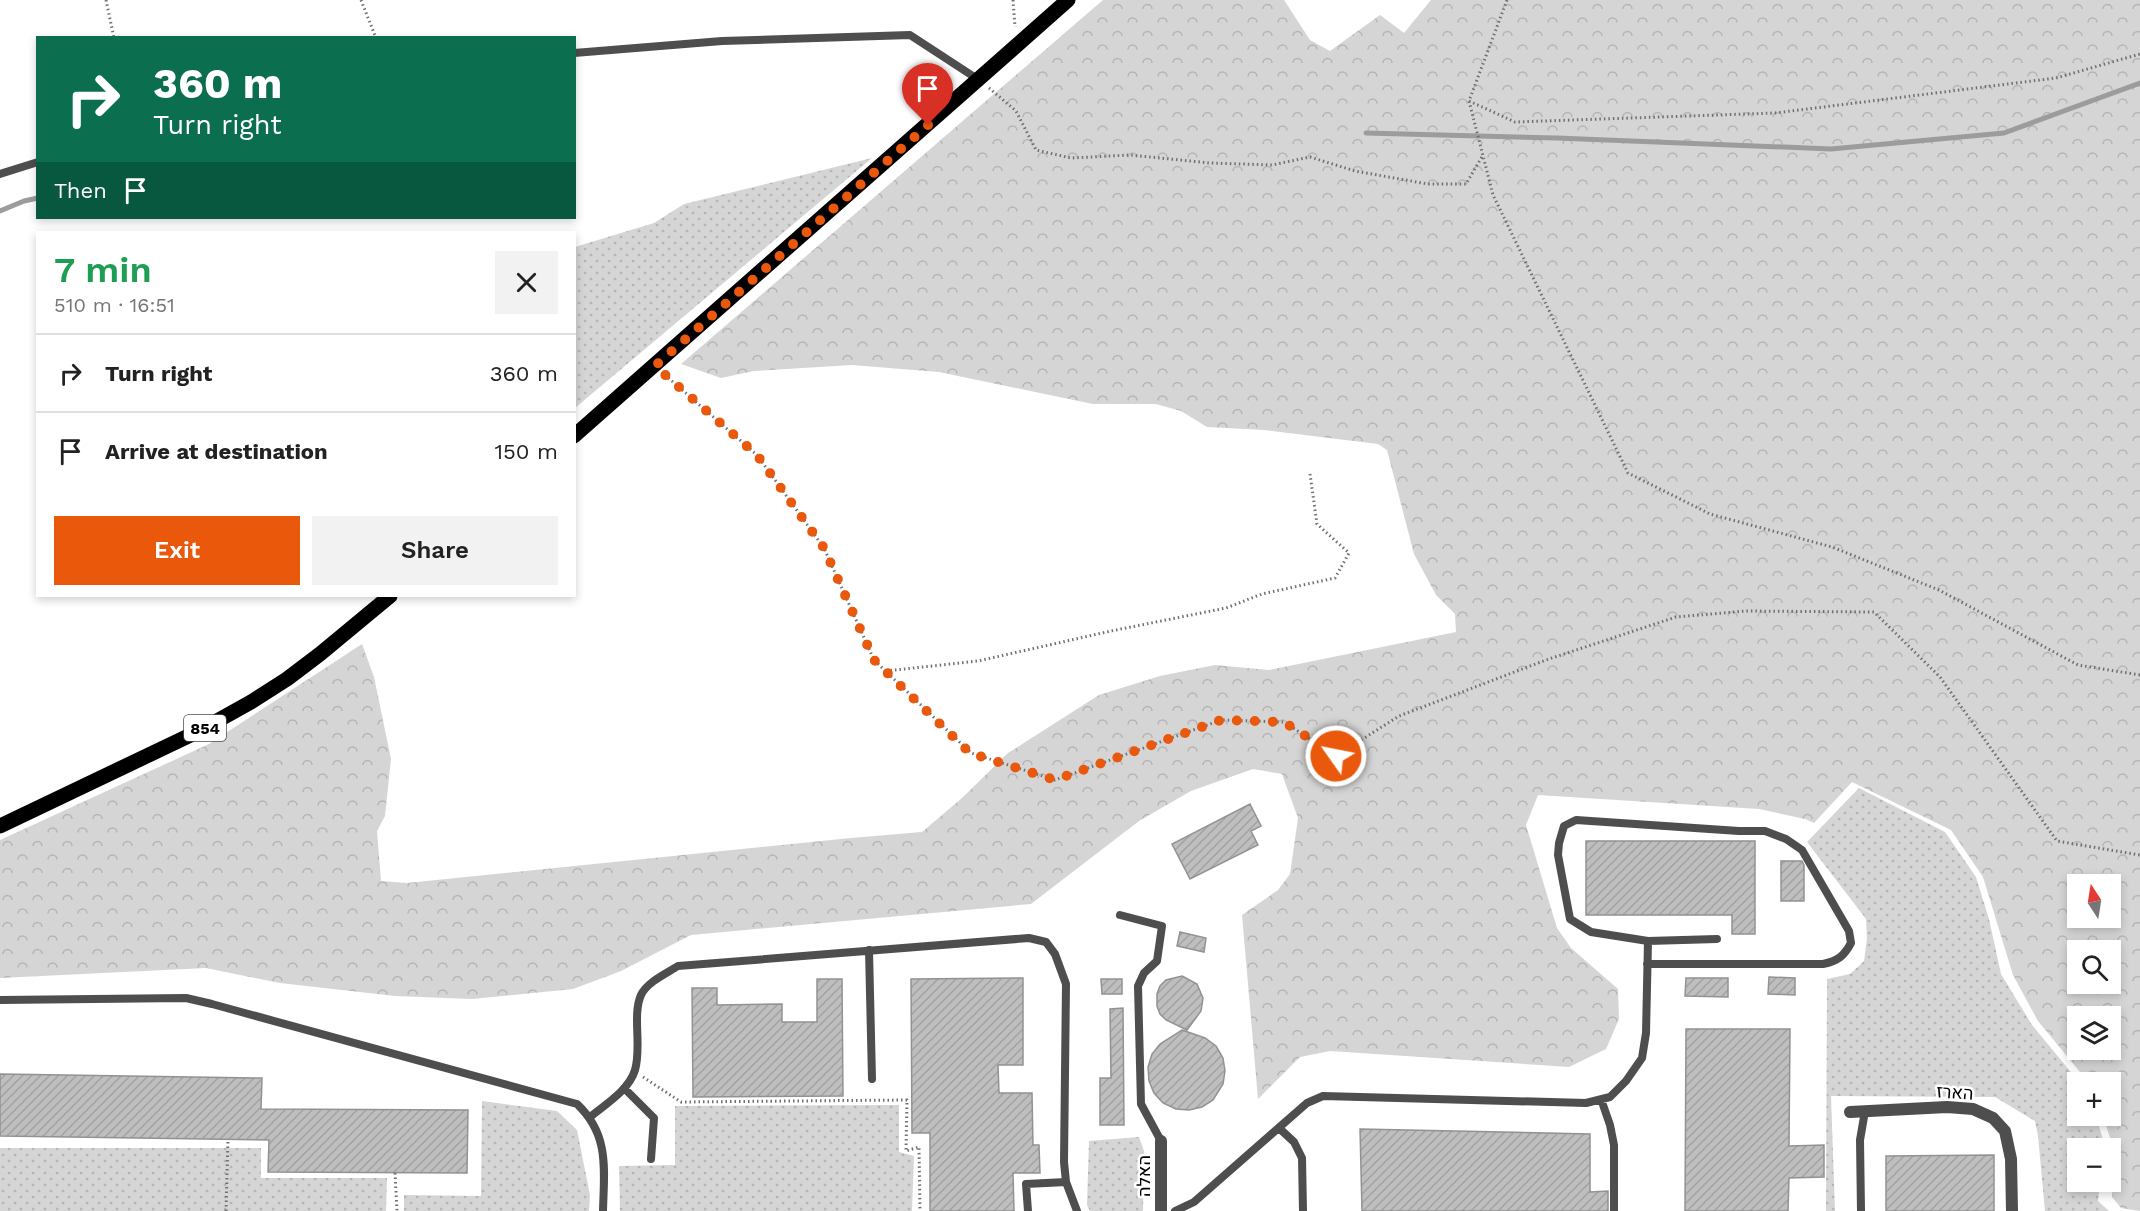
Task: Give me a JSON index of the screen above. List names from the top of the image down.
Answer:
{
  "streets": {
    "main road": ["854"],
    "street": ["הארז", "האלה"]
  },
  "north": "top",
  "page": {
    "turn": ["360 m", "Turn right"],
    "then": "Then",
    "heading": ["7 min", "510 m · 16:51"],
    "list": [
      {
        "name": "Turn right",
        "value": "360 m"
      },
      {
        "name": "Arrive at destination",
        "value": "150 m"
      }
    ],
    "buttons": ["Exit", "Share"],
    "map_buttons": ["+", "−"]
  }
}
